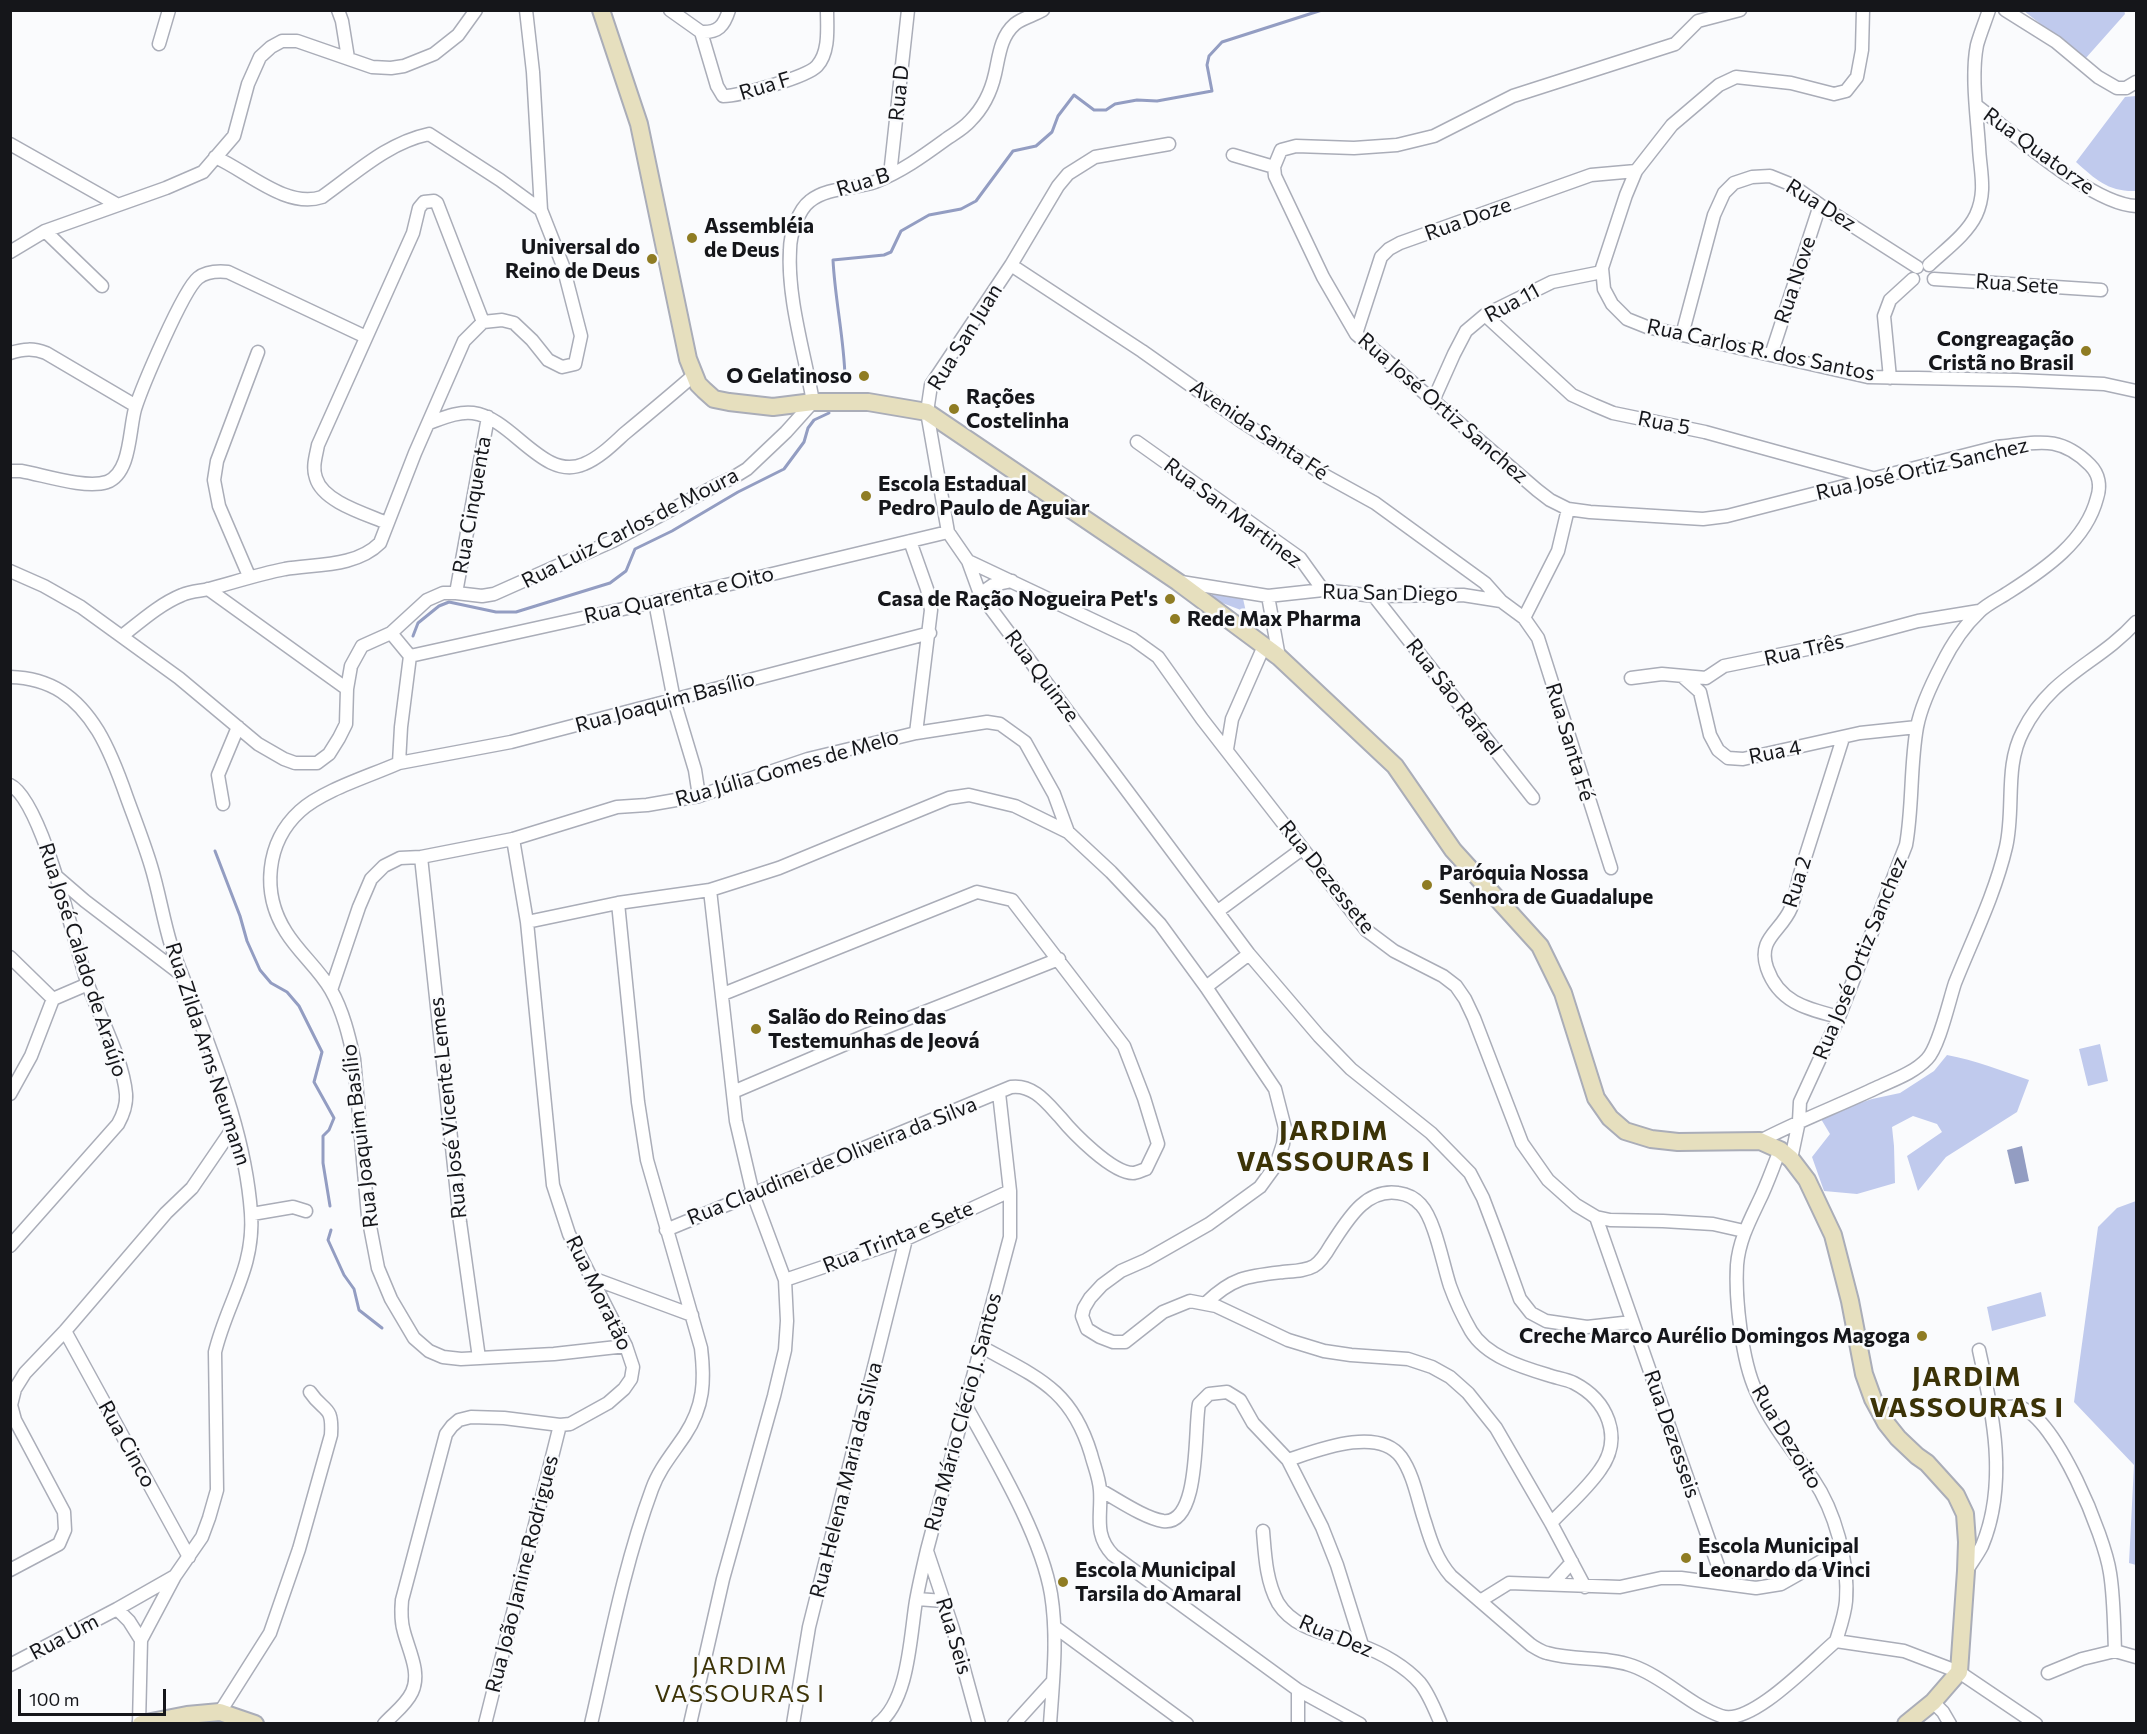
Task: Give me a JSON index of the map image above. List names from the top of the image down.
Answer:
{
  "streets": {
    "street": [
      "Rua F",
      "Rua D",
      "Rua Quatorze",
      "Rua B",
      "Rua Dez",
      "Rua Doze",
      "Rua Nove",
      "Rua Sete",
      "Rua 11",
      "Rua San Juan",
      "Rua Carlos R. dos Santos",
      "Rua José Ortiz Sanchez",
      "Rua 5",
      "Avenida Santa Fé",
      "Rua Cinquenta",
      "Rua San Martinez",
      "Rua Luiz Carlos de Moura",
      "Rua San Diego",
      "Rua Quarenta e Oito",
      "Rua Três",
      "Rua Quinze",
      "Rua São Rafael",
      "Rua Joaquim Basílio",
      "Rua Santa Fé",
      "Rua 4",
      "Rua Júlia Gomes de Melo",
      "Rua Dezessete",
      "Rua 2",
      "Rua José Calado de Araújo",
      "Rua Zilda Arns Neumann",
      "Rua José Vicente Lemes",
      "Rua Claudinei de Oliveira da Silva",
      "Rua Trinta e Sete",
      "Rua Moratão",
      "Rua Mário Clécio J. Santos",
      "Rua Dezesseis",
      "Rua Dezoito",
      "Rua Cinco",
      "Rua Helena Maria da Silva",
      "Rua João Janine Rodrigues",
      "Rua Seis",
      "Rua Um"
    ]
  },
  "crossings": [
    ["Rua D", "Rua B"],
    ["Rua B", "Rua Luiz Carlos de Moura"],
    ["Rua Dez", "Rua Nove"],
    ["Rua Dez", "Rua Carlos R. dos Santos"],
    ["Rua Doze", "Rua José Ortiz Sanchez"],
    ["Rua Nove", "Rua Carlos R. dos Santos"],
    ["Rua 11", "Rua Carlos R. dos Santos"],
    ["Rua 11", "Rua José Ortiz Sanchez"],
    ["Rua 11", "Rua 5"],
    ["Rua San Juan", "Avenida Santa Fé"],
    ["Rua San Juan", "Rua Quinze"],
    ["Rua José Ortiz Sanchez", "Rua 5"],
    ["Rua José Ortiz Sanchez", "Rua Três"],
    ["Rua José Ortiz Sanchez", "Rua 4"],
    ["Rua José Ortiz Sanchez", "Rua 2"],
    ["Rua José Ortiz Sanchez", "Rua Dezoito"],
    ["Avenida Santa Fé", "Rua San Diego"],
    ["Rua Cinquenta", "Rua Luiz Carlos de Moura"],
    ["Rua San Martinez", "Rua San Diego"],
    ["Rua San Diego", "Rua São Rafael"],
    ["Rua San Diego", "Rua Santa Fé"],
    ["Rua Quarenta e Oito", "Rua Quinze"],
    ["Rua Três", "Rua 4"],
    ["Rua Quinze", "Rua Dezessete"],
    ["Rua Quinze", "Rua Dezesseis"],
    ["Rua Joaquim Basílio", "Rua Júlia Gomes de Melo"],
    ["Rua Joaquim Basílio", "Rua José Vicente Lemes"],
    ["Rua Joaquim Basílio", "Rua Moratão"],
    ["Rua 4", "Rua 2"],
    ["Rua Júlia Gomes de Melo", "Rua José Vicente Lemes"],
    ["Rua Júlia Gomes de Melo", "Rua Moratão"],
    ["Rua Dezessete", "Rua Dezesseis"],
    ["Rua Dezessete", "Rua Dezoito"],
    ["Rua Zilda Arns Neumann", "Rua Cinco"],
    ["Rua Zilda Arns Neumann", "Rua Um"],
    ["Rua Claudinei de Oliveira da Silva", "Rua Mário Clécio J. Santos"],
    ["Rua Trinta e Sete", "Rua Mário Clécio J. Santos"],
    ["Rua Trinta e Sete", "Rua Helena Maria da Silva"],
    ["Rua Moratão", "Rua João Janine Rodrigues"],
    ["Rua Mário Clécio J. Santos", "Rua Seis"]
  ],
  "districts": ["JARDIM VASSOURAS I", "JARDIM VASSOURAS I", "JARDIM VASSOURAS I"],
  "places": [
    "Assembléia de Deus",
    "Universal do Reino de Deus",
    "Congreagação Cristã no Brasil",
    "O Gelatinoso",
    "Rações Costelinha",
    "Escola Estadual Pedro Paulo de Aguiar",
    "Casa de Ração Nogueira Pet's",
    "Rede Max Pharma",
    "Paróquia Nossa Senhora de Guadalupe",
    "Salão do Reino das Testemunhas de Jeová",
    "Creche Marco Aurélio Domingos Magoga",
    "Escola Municipal Leonardo da Vinci",
    "Escola Municipal Tarsila do Amaral"
  ],
  "scale_bar": "100 m"
}
